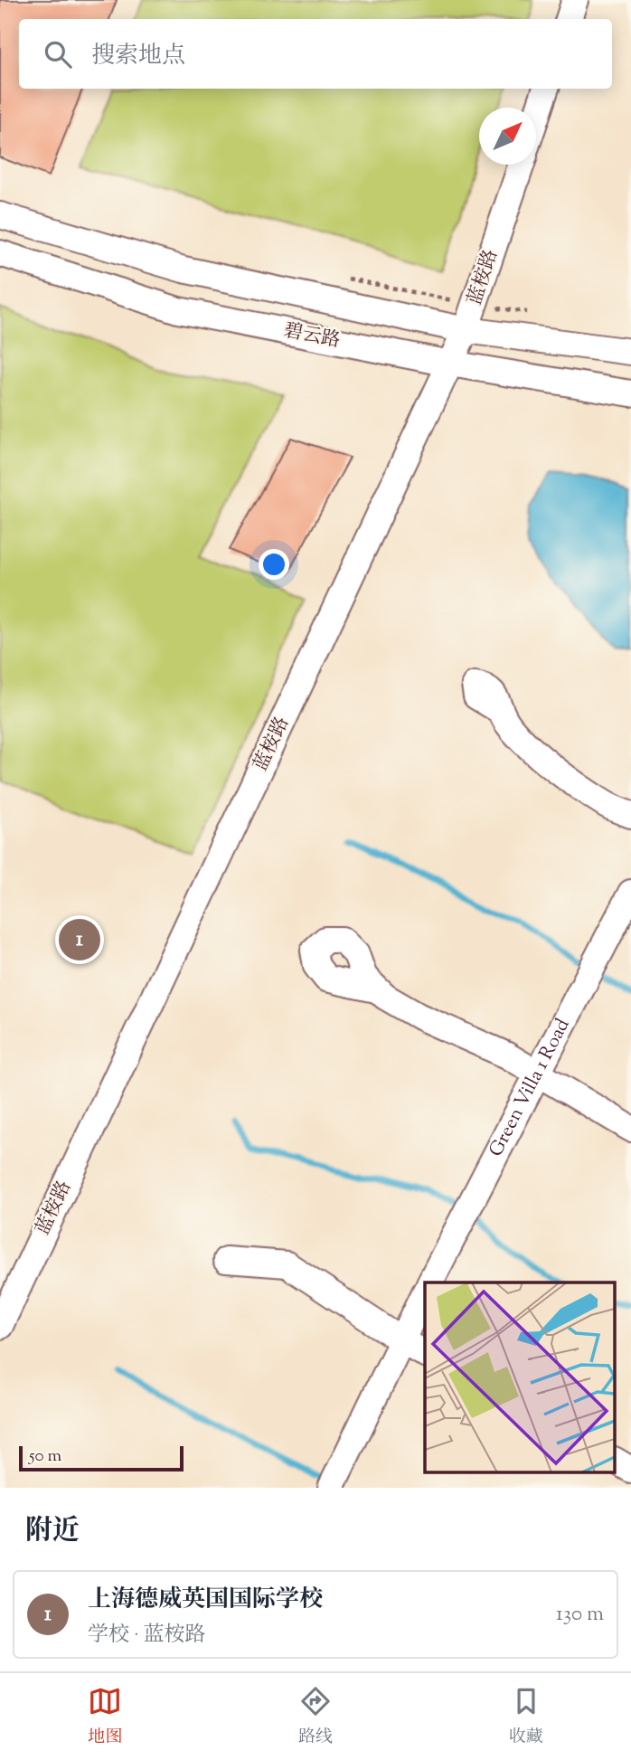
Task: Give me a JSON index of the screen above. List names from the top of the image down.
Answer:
{
  "streets": {
    "street": ["蓝桉路", "碧云路", "Green Villa 1 Road"]
  },
  "crossings": [
    ["蓝桉路", "碧云路"]
  ],
  "scale_bar": "50 m",
  "north": "top right",
  "page": {
    "search": "搜索地点",
    "pins": "1",
    "scale": "50 m",
    "heading": "附近",
    "list": [
      {
        "mark": "1",
        "name": "上海德威英国国际学校",
        "note": "学校 · 蓝桉路",
        "value": "130 m"
      }
    ],
    "nav": ["地图", "路线", "收藏"]
  }
}
